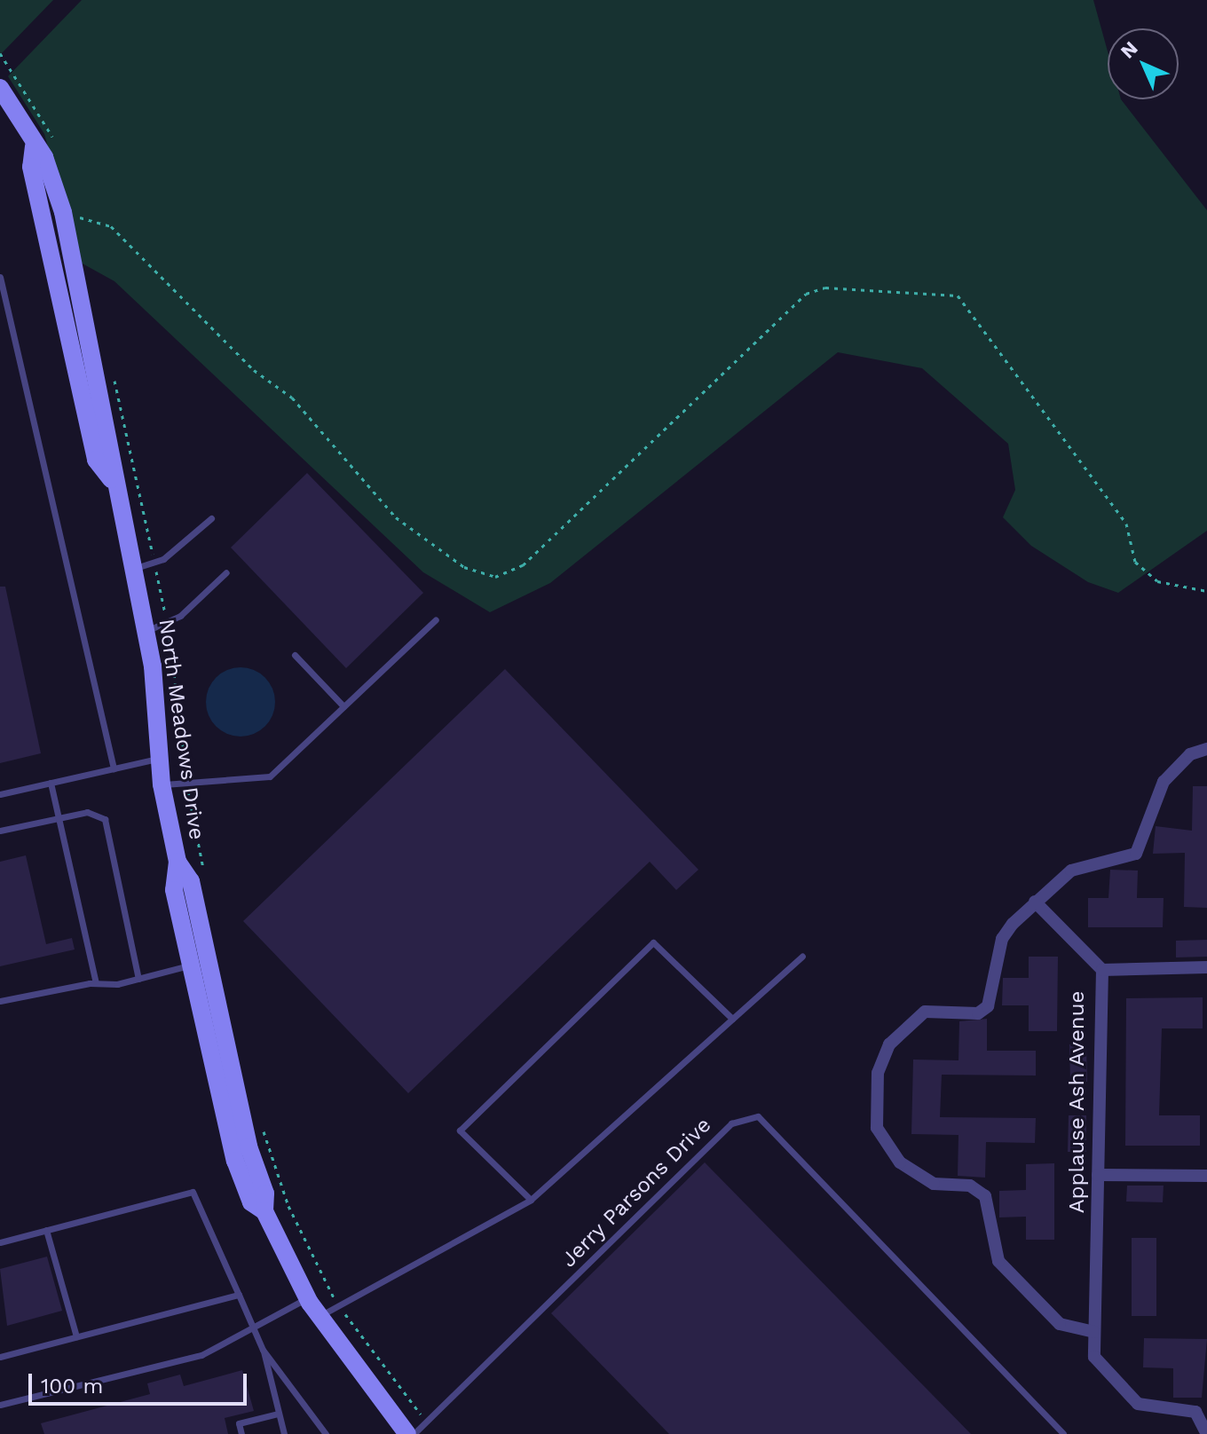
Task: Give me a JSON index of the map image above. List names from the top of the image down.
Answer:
{
  "streets": {
    "street": ["North Meadows Drive", "Applause Ash Avenue"],
    "lane": ["Jerry Parsons Drive"]
  },
  "scale_bar": "100 m",
  "north": "top left"
}
